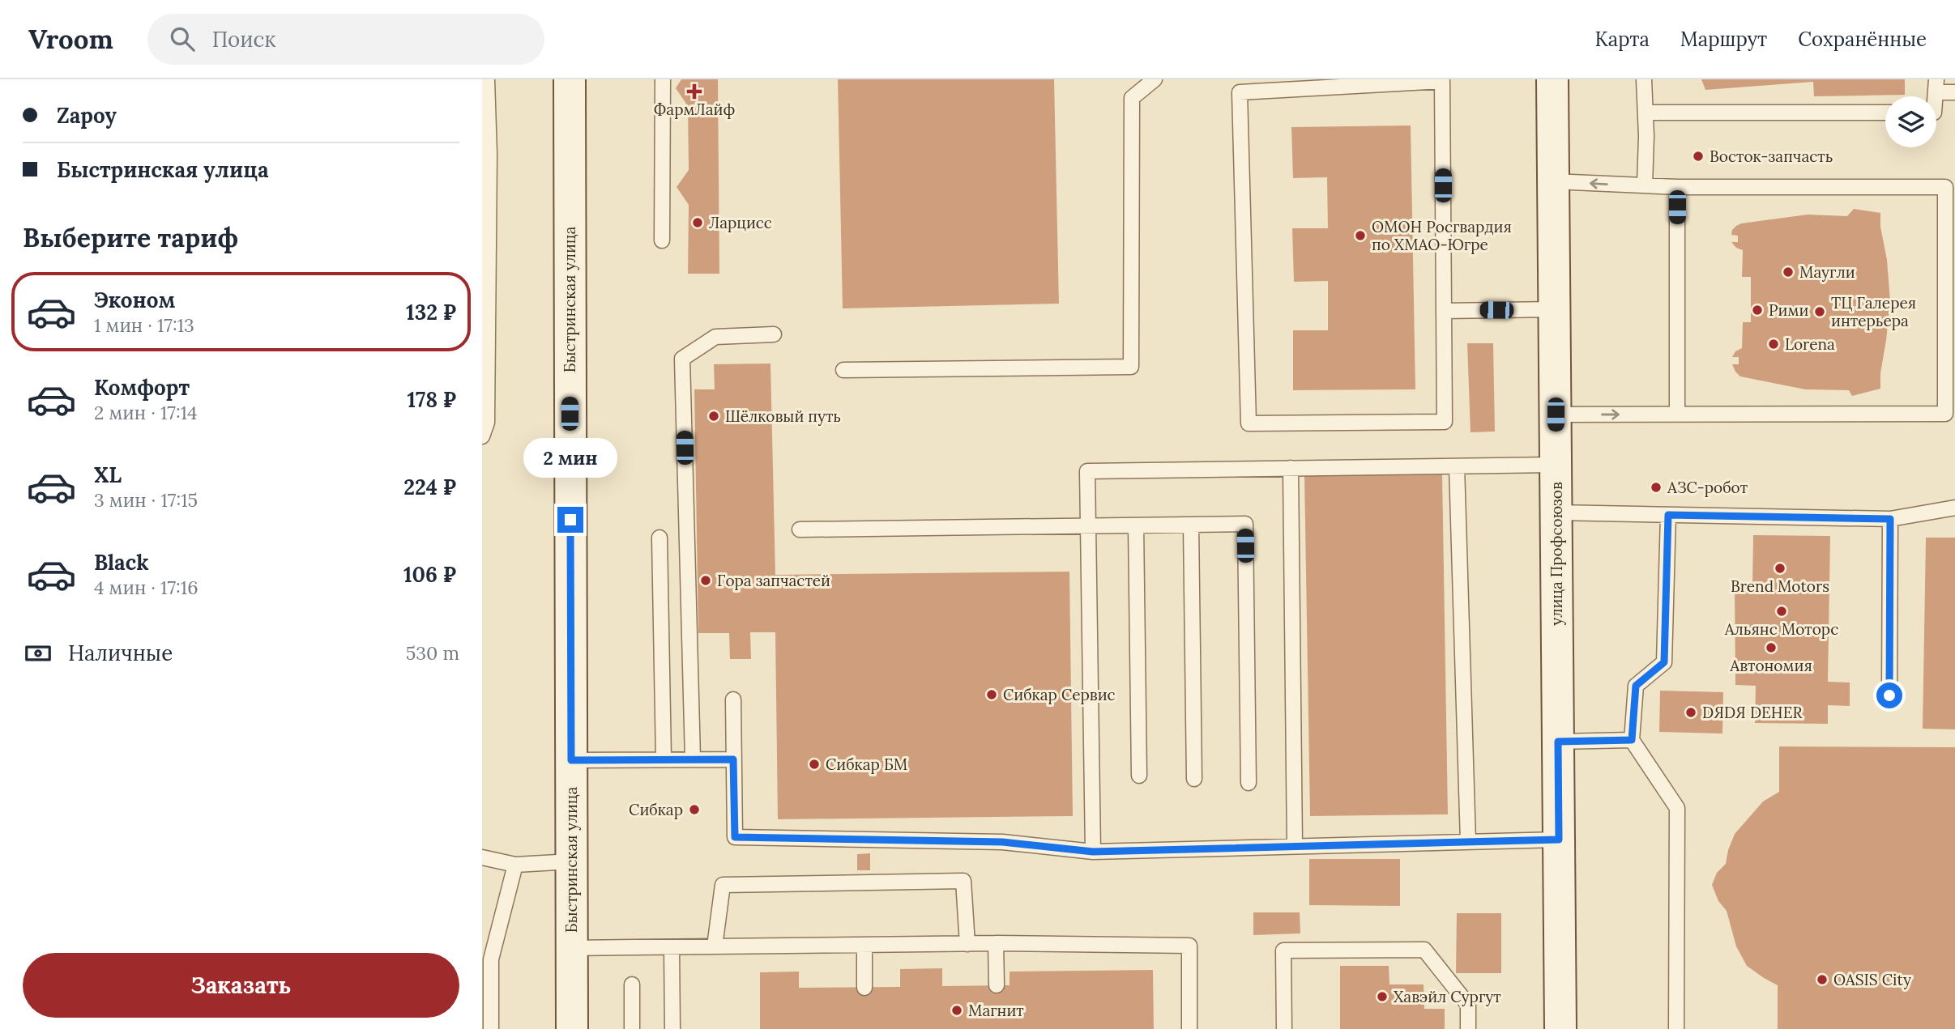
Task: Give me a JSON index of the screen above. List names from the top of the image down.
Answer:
{
  "streets": {
    "main road": ["Быстринская улица", "улица Профсоюзов"]
  },
  "places": {
    "health": ["ФармЛайф"],
    "other": [
      "Восток-запчасть",
      "Ларцисс",
      "ОМОН Росгвардия по ХМАО-Югре",
      "Маугли",
      "Рими",
      "ТЦ Галерея интерьера",
      "Lorena",
      "Шёлковый путь",
      "АЗС-робот",
      "Brend Motors",
      "Гора запчастей",
      "Альянс Моторс",
      "Автономия",
      "Сибкар Сервис",
      "DЯDЯ DЕНЕR",
      "Сибкар БМ",
      "Сибкар",
      "OASIS City",
      "Хавэйл Сургут",
      "Магнит"
    ]
  },
  "page": {
    "header": "Vroom",
    "search": "Поиск",
    "nav": ["Карта", "Маршрут", "Сохранённые"],
    "banner": ["Zapoy", "Быстринская улица"],
    "heading": "Выберите тариф",
    "list": [
      {
        "name": "Эконом",
        "note": "1 мин · 17:13",
        "value": "132 ₽"
      },
      {
        "name": "Комфорт",
        "note": "2 мин · 17:14",
        "value": "178 ₽"
      },
      {
        "name": "XL",
        "note": "3 мин · 17:15",
        "value": "224 ₽"
      },
      {
        "name": "Black",
        "note": "4 мин · 17:16",
        "value": "106 ₽"
      }
    ],
    "bubble": "2 мин",
    "pay": ["Наличные", "530 m"],
    "buttons": "Заказать"
  }
}
